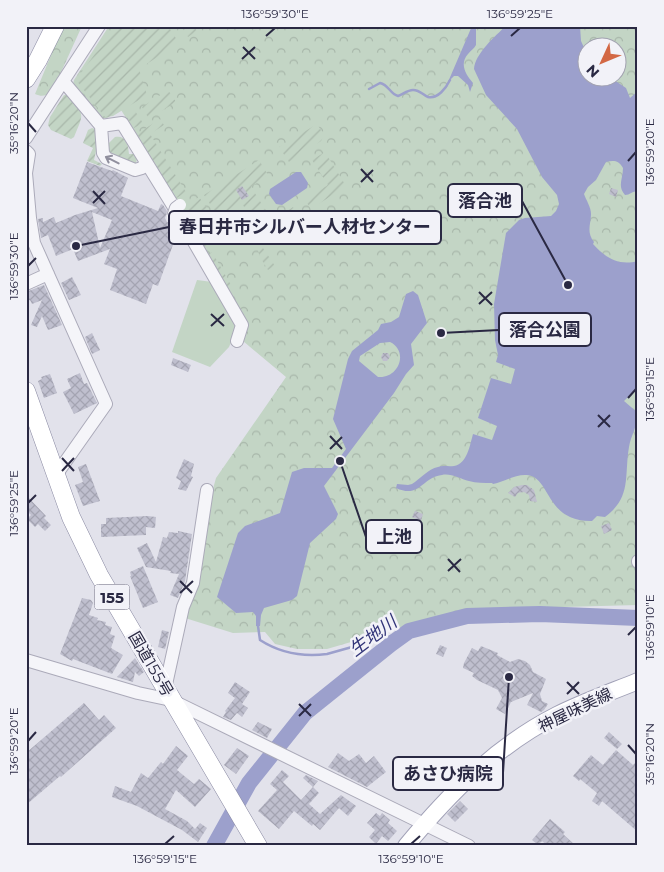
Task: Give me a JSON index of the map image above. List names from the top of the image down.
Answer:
{
  "streets": {
    "highway": ["155", "国道155号"],
    "main road": ["神屋味美線"]
  },
  "water": ["生地川"],
  "places": [
    "春日井市シルバー人材センター",
    "落合池",
    "落合公園",
    "上池",
    "あさひ病院"
  ],
  "north": "bottom left",
  "coordinates": [
    "136°59'30\"E",
    "136°59'25\"E",
    "35°16'20\"N",
    "136°59'20\"E",
    "136°59'15\"E",
    "136°59'10\"E"
  ]
}
